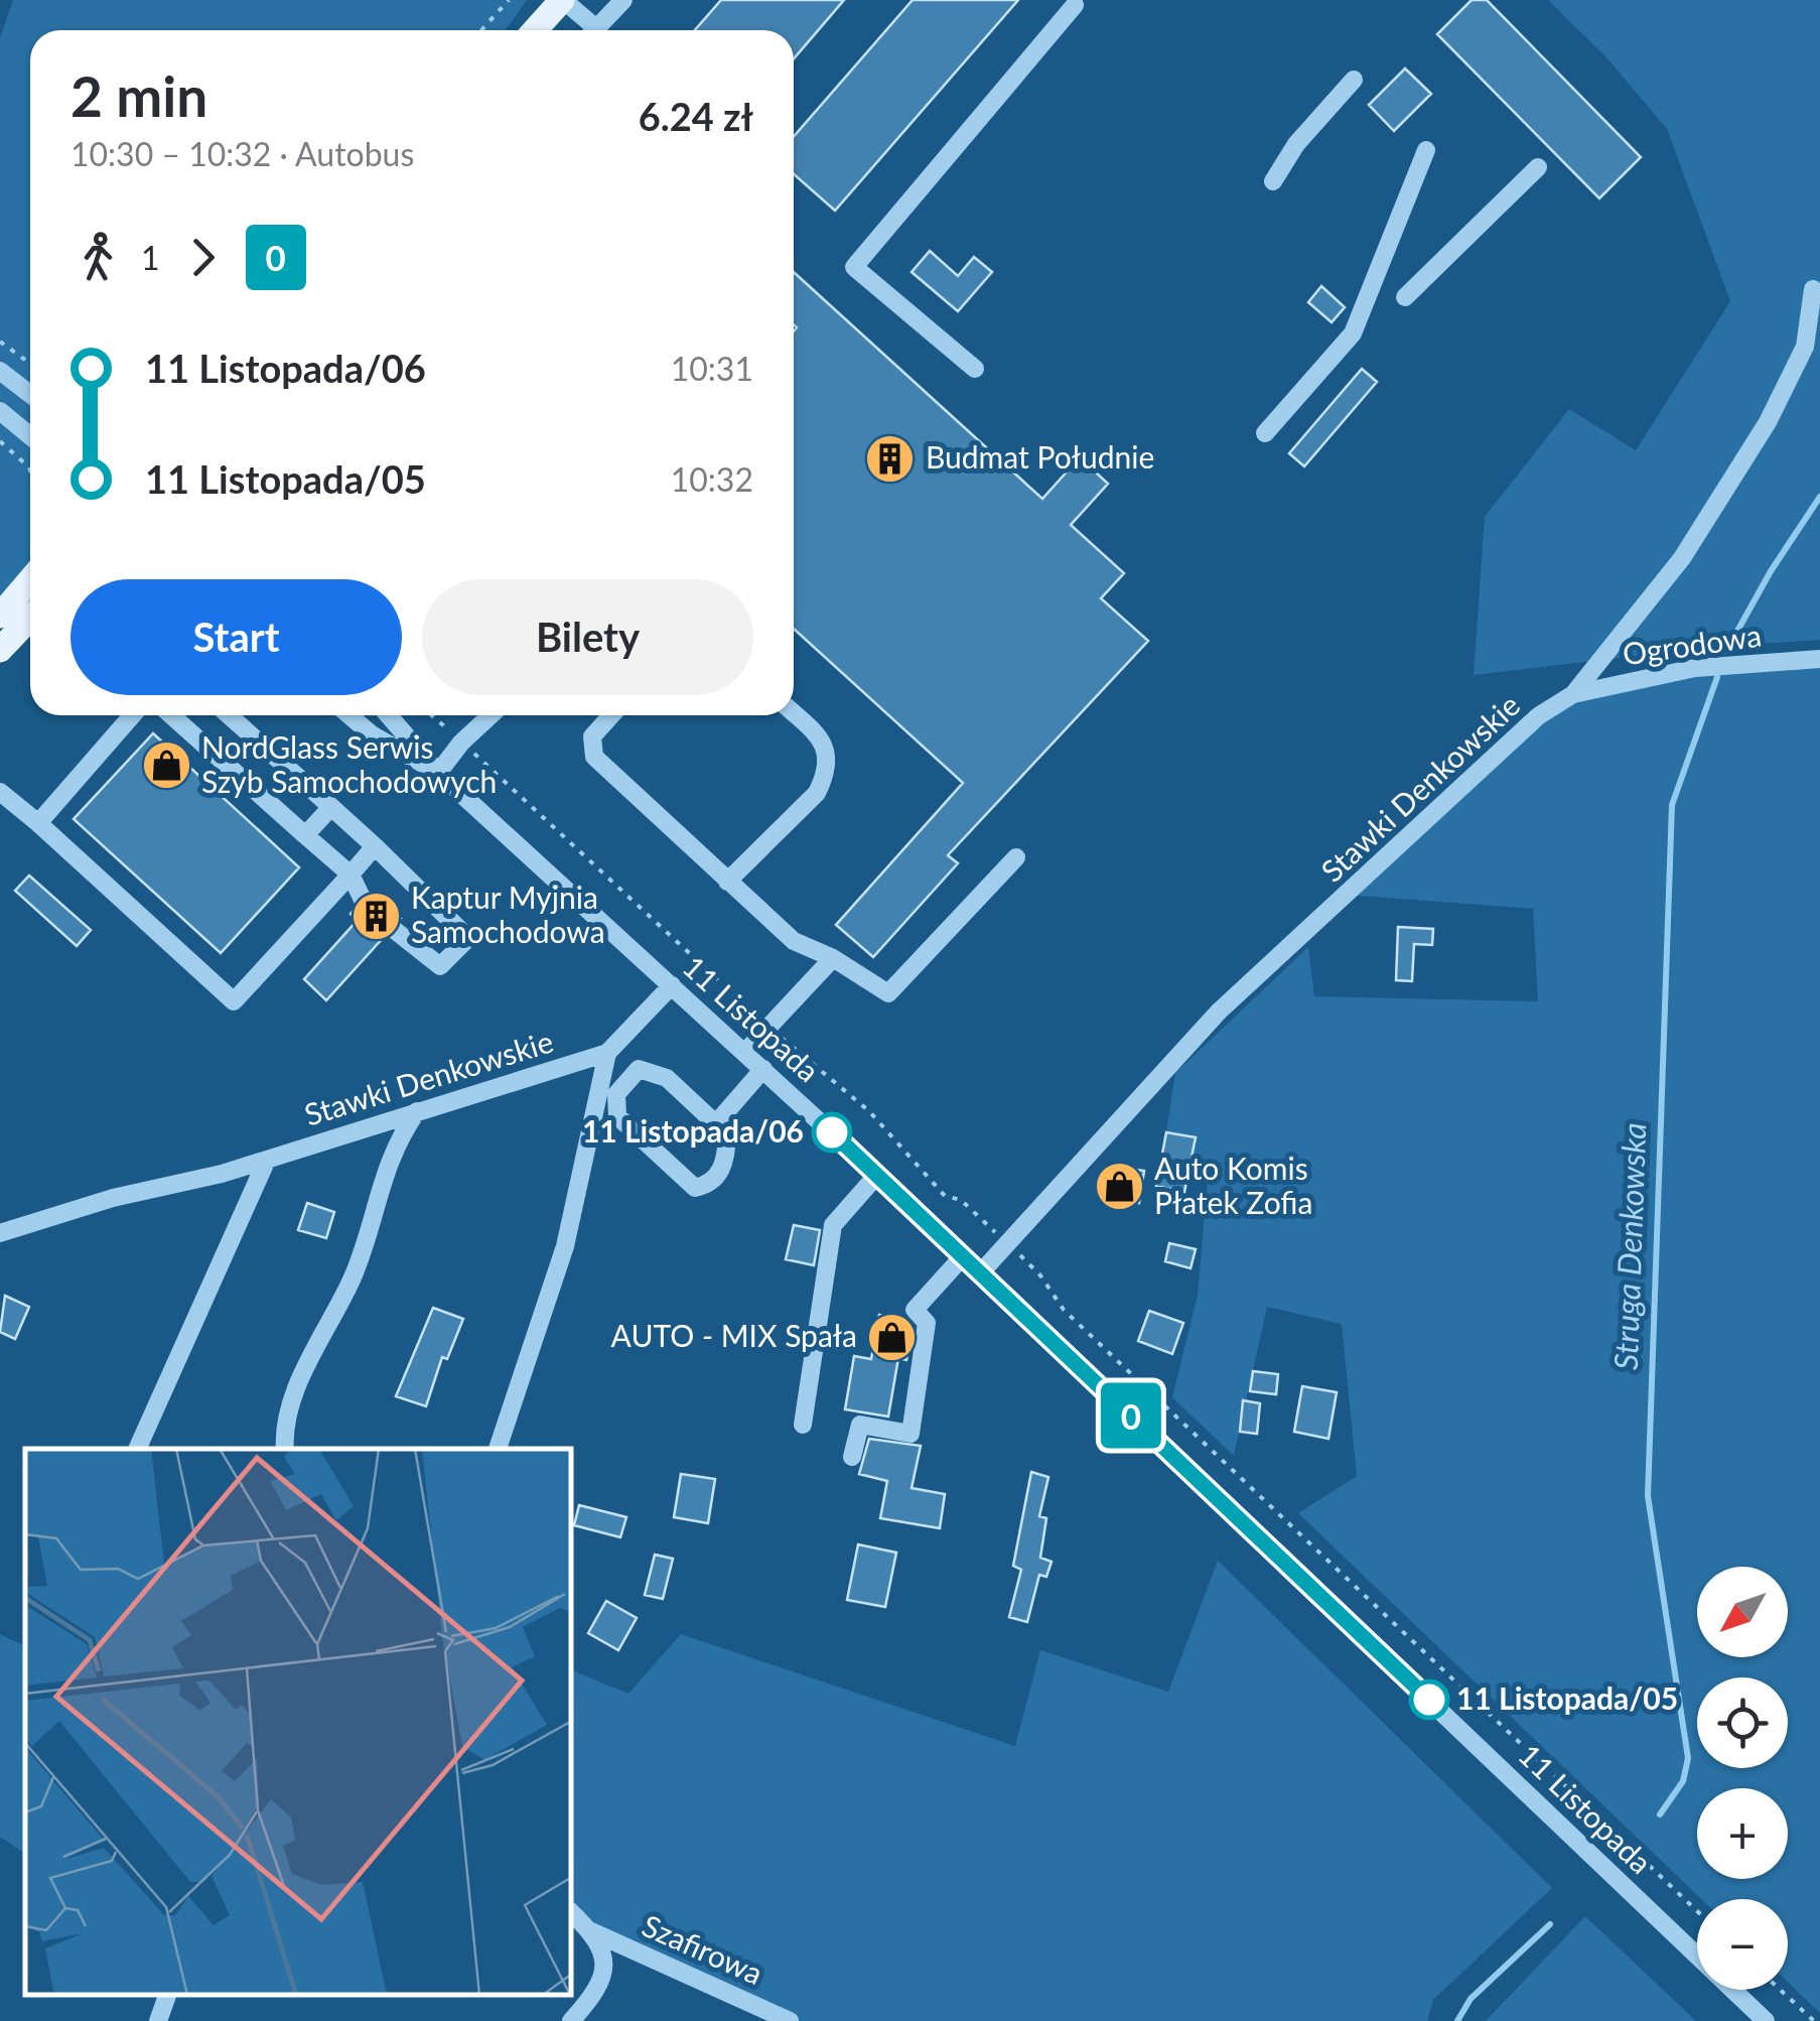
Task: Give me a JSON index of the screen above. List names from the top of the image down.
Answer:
{
  "streets": {
    "street": [
      "Ogrodowa",
      "Stawki Denkowskie",
      "11 Listopada",
      "Szafirowa"
    ]
  },
  "crossings": [
    ["Ogrodowa", "Stawki Denkowskie"],
    ["Stawki Denkowskie", "11 Listopada"]
  ],
  "water": ["Struga Denkowska"],
  "places": {
    "building": ["Budmat Południe", "Kaptur Myjnia Samochodowa"],
    "shop": ["NordGlass Serwis Szyb Samochodowych", "Auto Komis Płatek Zofia", "AUTO - MIX Spała"],
    "other": ["11 Listopada/06", "11 Listopada/05"]
  },
  "lines": ["bus line 0"],
  "north": "bottom left",
  "page": {
    "on_map": "0",
    "heading": ["2 min", "10:30 – 10:32 · Autobus", "6.24 zł"],
    "legs": ["1", "0"],
    "list": [
      {
        "name": "11 Listopada/06",
        "value": "10:31"
      },
      {
        "name": "11 Listopada/05",
        "value": "10:32"
      }
    ],
    "buttons": ["Start", "Bilety"],
    "map_buttons": ["+", "−"]
  }
}
